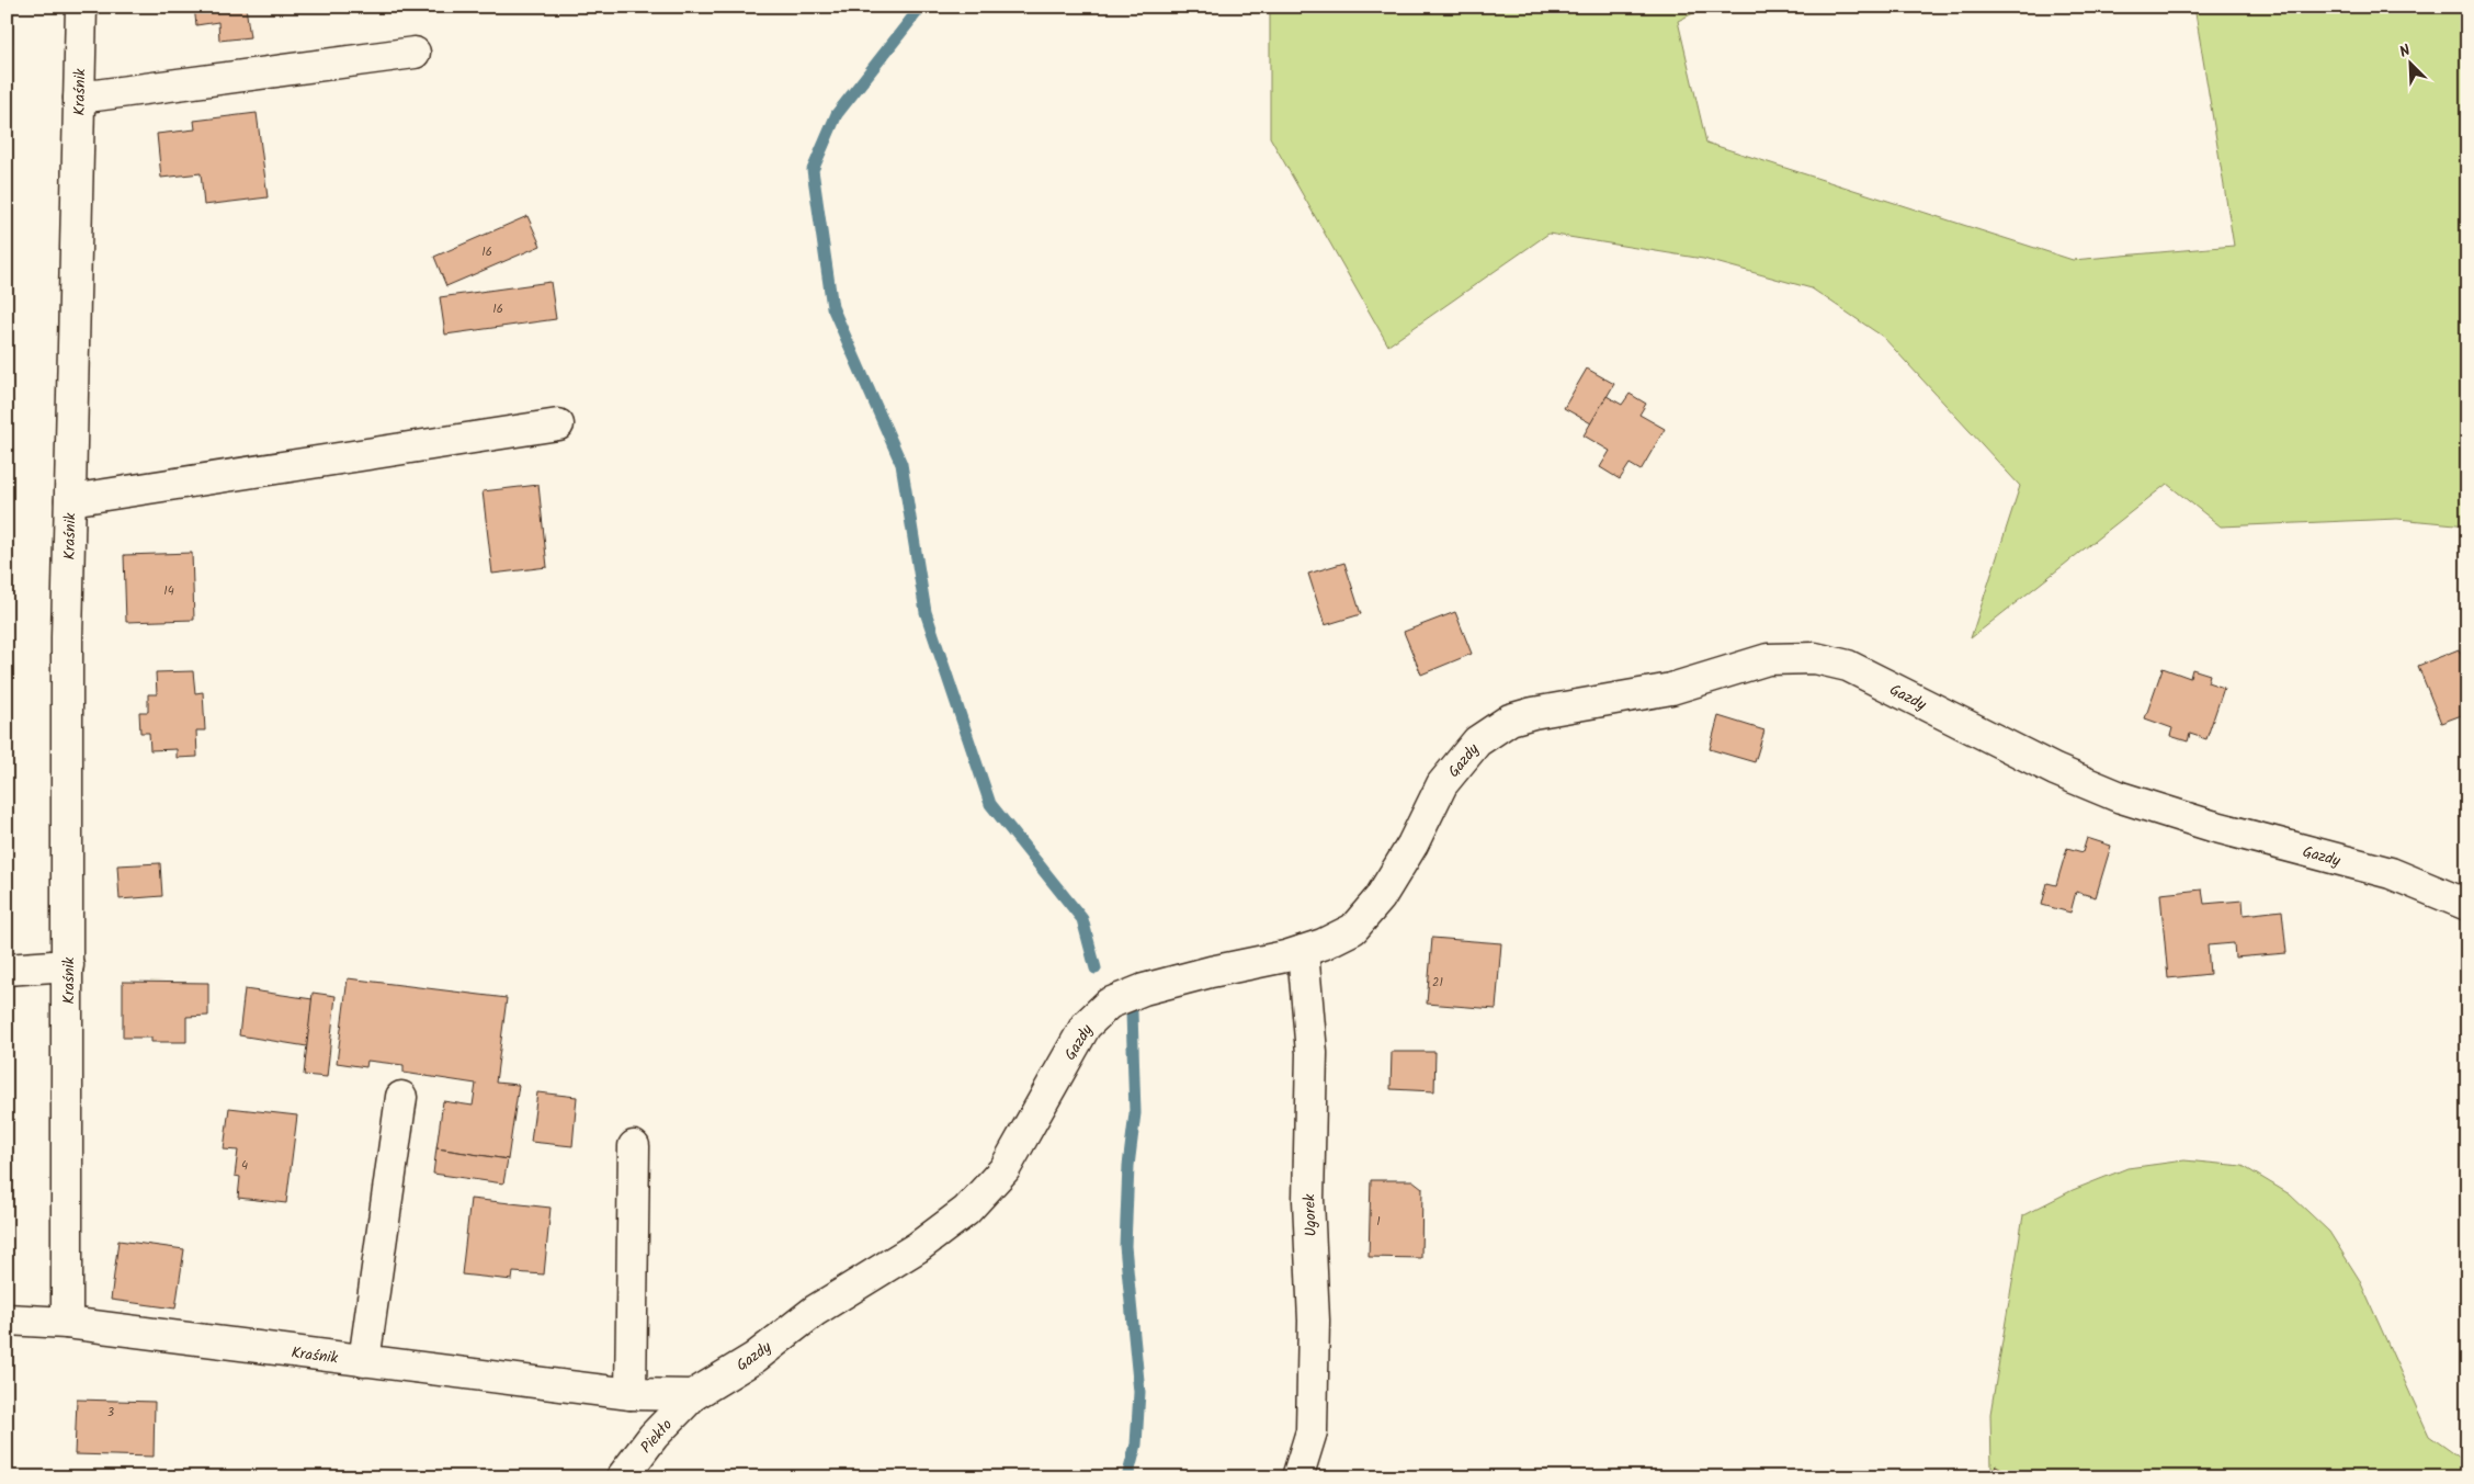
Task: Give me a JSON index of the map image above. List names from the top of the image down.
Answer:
{
  "streets": {
    "street": [
      "Kraśnik",
      "Gazdy",
      "Ugorek",
      "Piekło"
    ]
  },
  "crossings": [
    ["Kraśnik", "Gazdy"],
    ["Kraśnik", "Piekło"],
    ["Gazdy", "Ugorek"],
    ["Gazdy", "Piekło"]
  ],
  "house_numbers": [
    "16",
    "16",
    "14",
    "21",
    "4",
    "1",
    "3"
  ],
  "north": "top left"
}
